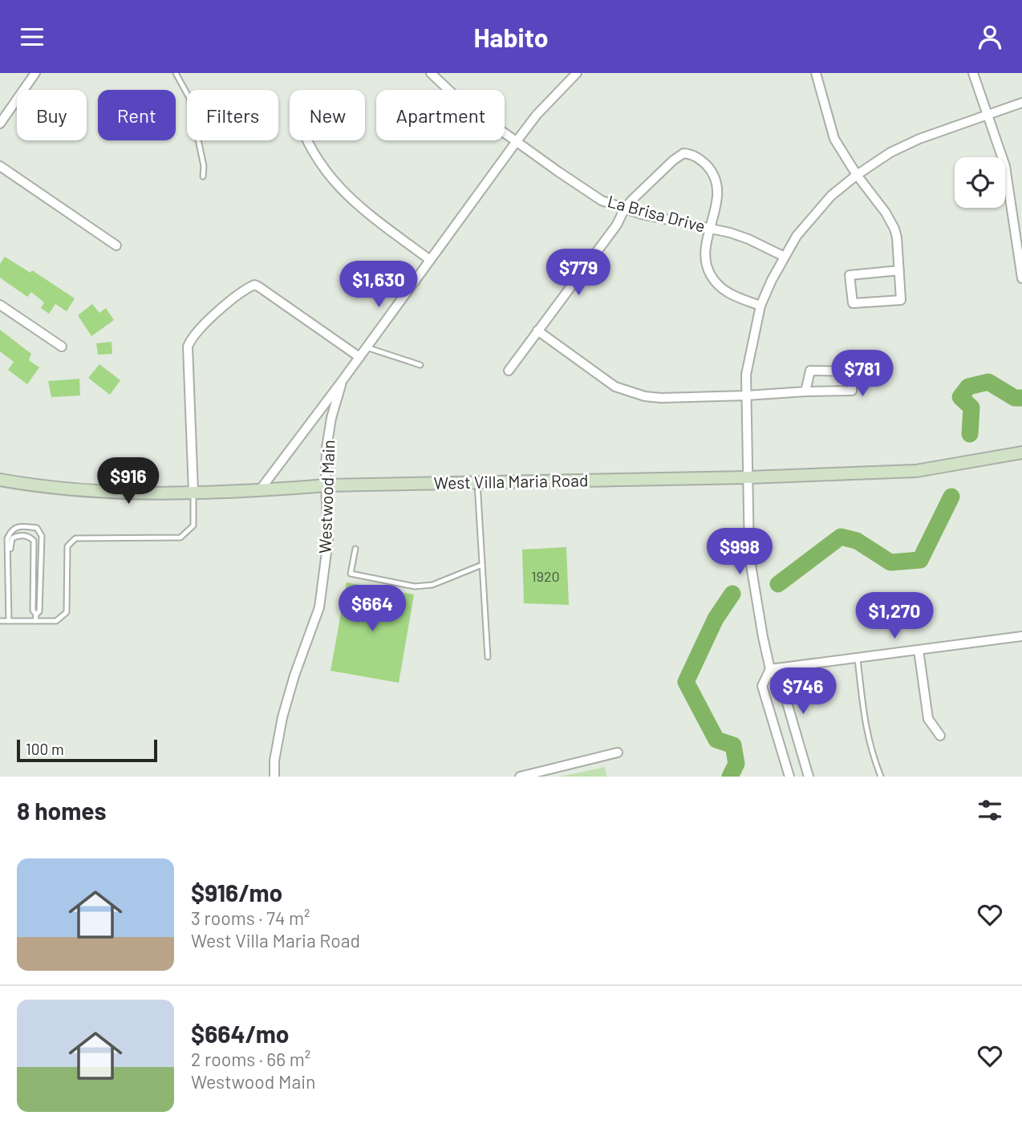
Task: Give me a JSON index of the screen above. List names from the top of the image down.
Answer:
{
  "streets": {
    "main road": ["West Villa Maria Road"],
    "street": ["La Brisa Drive", "Westwood Main"]
  },
  "crossings": [
    ["La Brisa Drive", "Westwood Main"],
    ["West Villa Maria Road", "Westwood Main"]
  ],
  "house_numbers": ["1920"],
  "scale_bar": "100 m",
  "page": {
    "header": "Habito",
    "chip": [
      "Buy",
      "Rent",
      "Filters",
      "New",
      "Apartment"
    ],
    "price": [
      "$779",
      "$1,630",
      "$781",
      "$916",
      "$998",
      "$664",
      "$1,270",
      "$746"
    ],
    "scale": "100 m",
    "heading": "8 homes",
    "list": [
      {
        "name": "$916/mo",
        "note": "3 rooms · 74 m² · West Villa Maria Road"
      },
      {
        "name": "$664/mo",
        "note": "2 rooms · 66 m² · Westwood Main"
      }
    ]
  }
}
